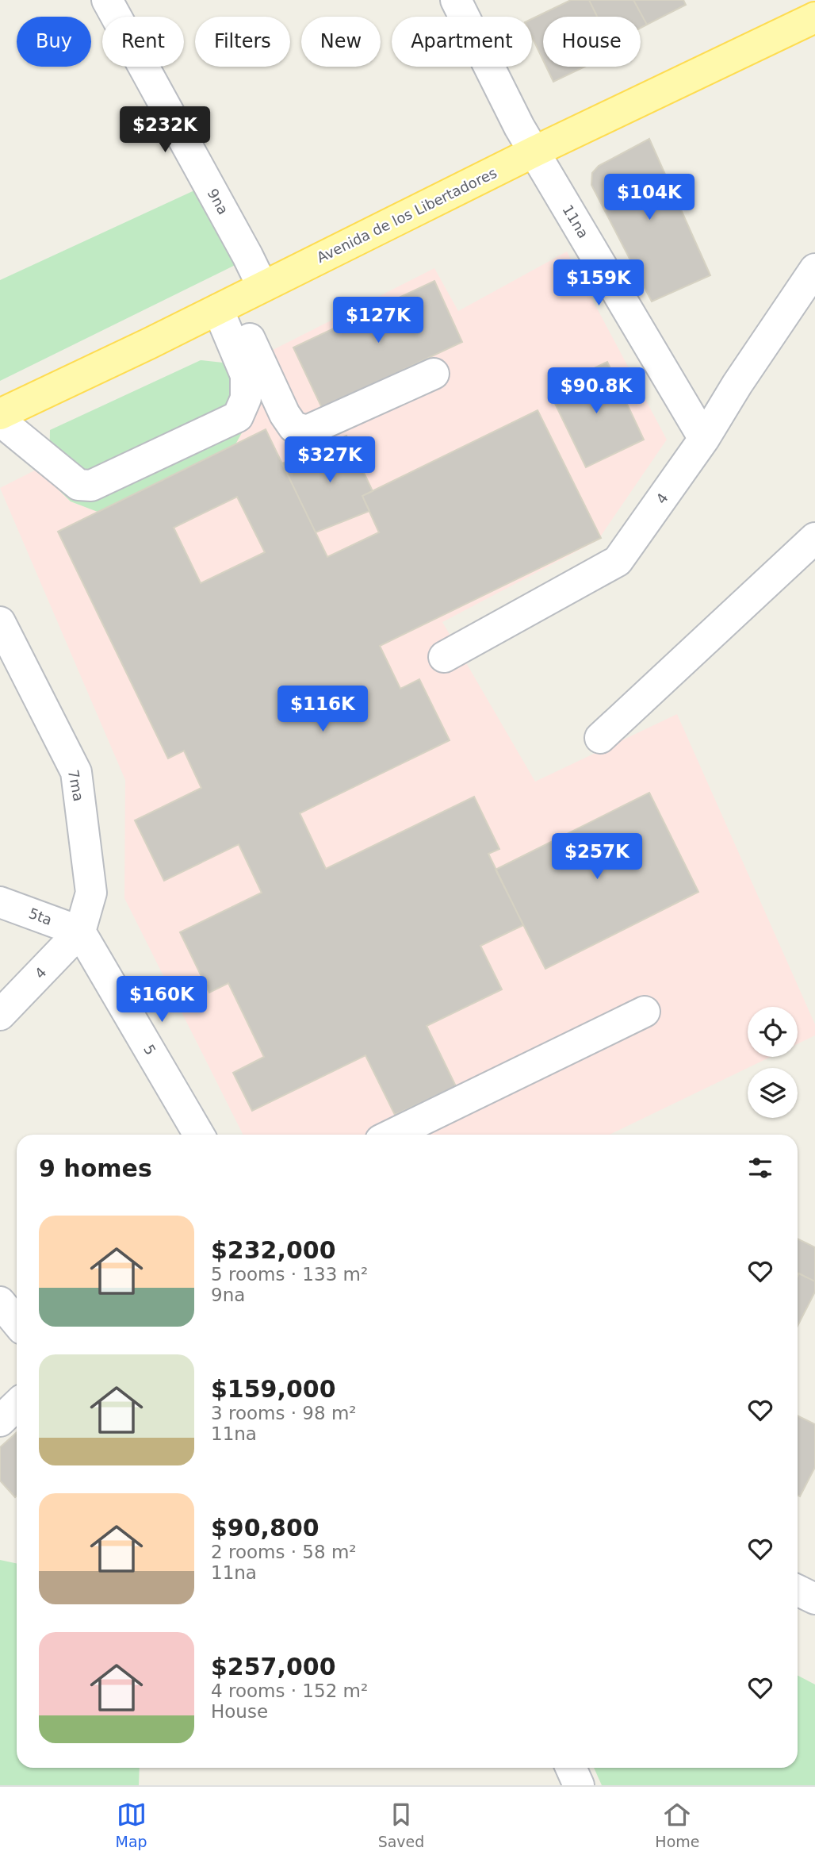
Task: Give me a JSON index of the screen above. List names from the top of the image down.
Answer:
{
  "streets": {
    "main road": ["Avenida de los Libertadores"],
    "street": [
      "9na",
      "11na",
      "4",
      "7ma",
      "5ta",
      "5"
    ]
  },
  "crossings": [
    ["9na", "Avenida de los Libertadores"],
    ["Avenida de los Libertadores", "11na"],
    ["11na", "4"],
    ["4", "7ma"],
    ["4", "5ta"],
    ["4", "5"],
    ["7ma", "5ta"],
    ["7ma", "5"],
    ["5ta", "5"]
  ],
  "page": {
    "chip": [
      "Buy",
      "Rent",
      "Filters",
      "New",
      "Apartment",
      "House"
    ],
    "price": [
      "$232K",
      "$104K",
      "$159K",
      "$127K",
      "$90.8K",
      "$327K",
      "$116K",
      "$257K",
      "$160K"
    ],
    "heading": "9 homes",
    "list": [
      {
        "name": "$232,000",
        "note": "5 rooms · 133 m² · 9na"
      },
      {
        "name": "$159,000",
        "note": "3 rooms · 98 m² · 11na"
      },
      {
        "name": "$90,800",
        "note": "2 rooms · 58 m² · 11na"
      },
      {
        "name": "$257,000",
        "note": "4 rooms · 152 m² · House"
      }
    ],
    "tabs": ["Map", "Saved", "Home"]
  }
}
